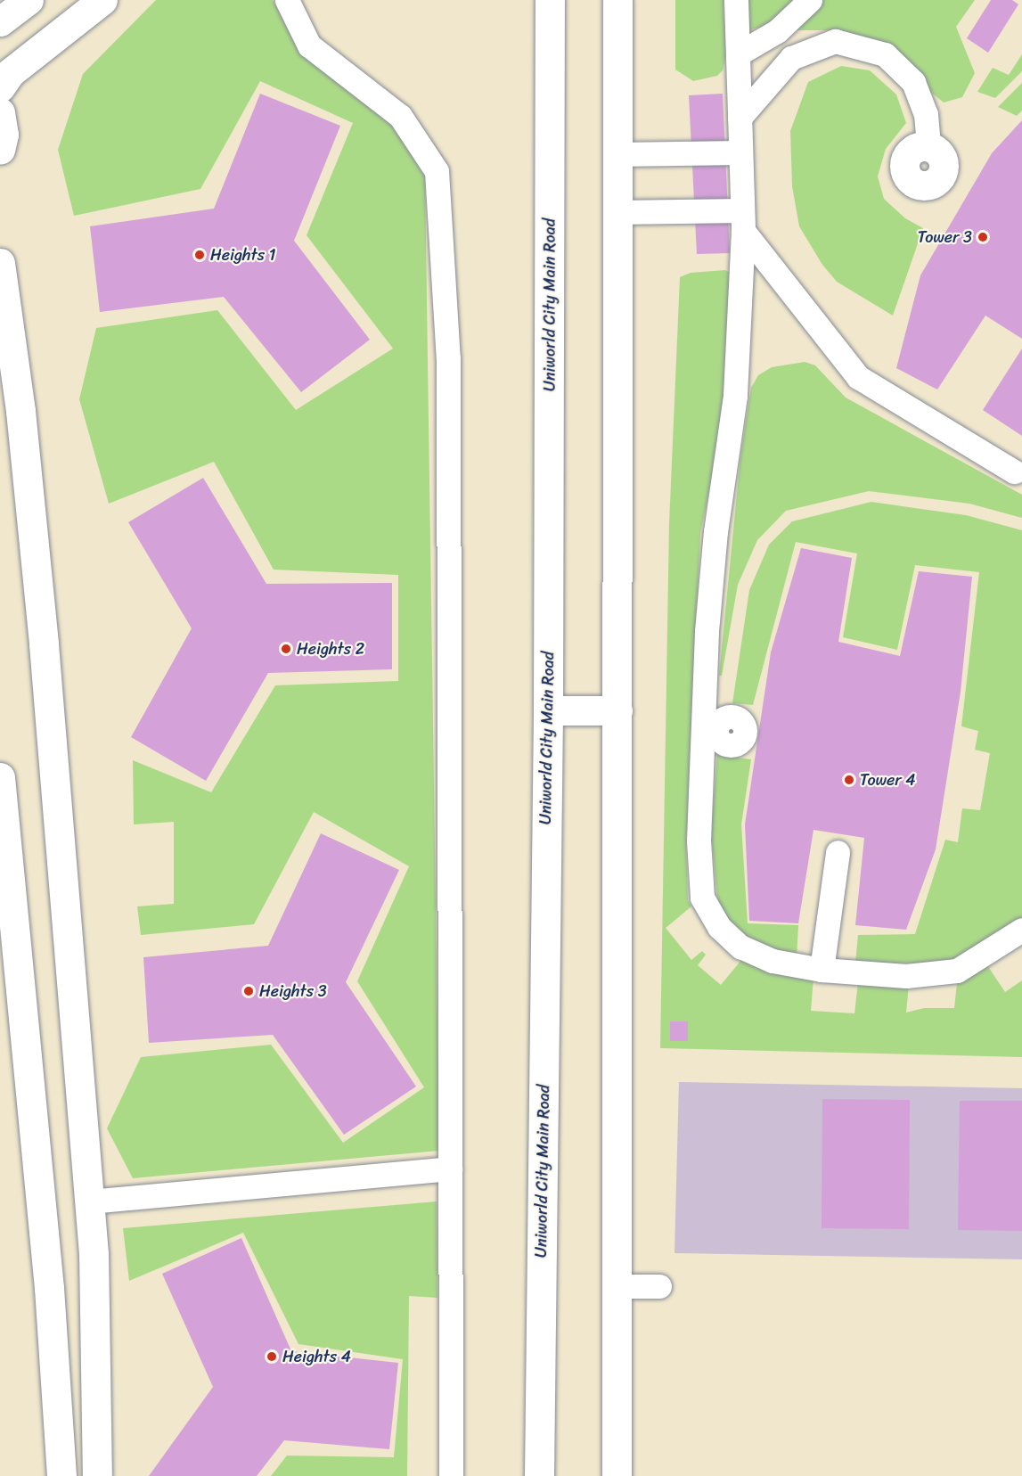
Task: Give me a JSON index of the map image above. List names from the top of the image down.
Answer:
{
  "streets": {
    "street": ["Uniworld City Main Road"]
  },
  "places": [
    "Tower 3",
    "Heights 1",
    "Heights 2",
    "Tower 4",
    "Heights 3",
    "Heights 4"
  ]
}
